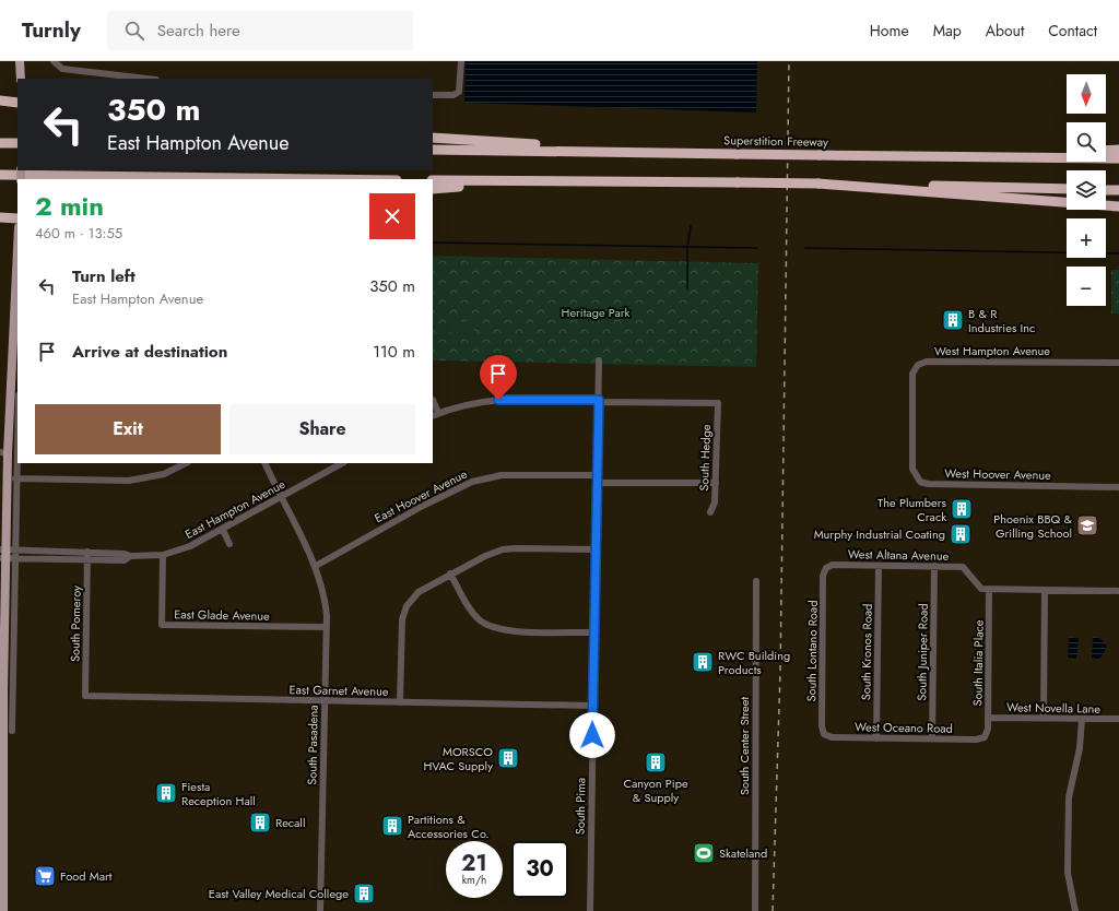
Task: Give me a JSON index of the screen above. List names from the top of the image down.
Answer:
{
  "streets": {
    "highway": ["Superstition Freeway"],
    "street": [
      "West Hampton Avenue",
      "South Hedge",
      "West Hoover Avenue",
      "East Hoover Avenue",
      "East Hampton Avenue",
      "West Altana Avenue",
      "East Glade Avenue",
      "South Pomeroy",
      "South Lontano Road",
      "South Kronos Road",
      "South Juniper Road",
      "South Italia Place",
      "East Garnet Avenue",
      "West Novella Lane",
      "West Oceano Road",
      "South Pasadena",
      "South Center Street",
      "South Pima"
    ]
  },
  "crossings": [
    ["West Hampton Avenue", "West Hoover Avenue"],
    ["South Hedge", "East Hoover Avenue"],
    ["South Hedge", "South Pima"],
    ["East Hoover Avenue", "South Pasadena"],
    ["East Hoover Avenue", "South Pima"],
    ["East Hampton Avenue", "East Glade Avenue"],
    ["East Hampton Avenue", "South Pomeroy"],
    ["East Hampton Avenue", "South Pasadena"],
    ["West Altana Avenue", "South Lontano Road"],
    ["West Altana Avenue", "South Kronos Road"],
    ["West Altana Avenue", "South Juniper Road"],
    ["West Altana Avenue", "South Italia Place"],
    ["East Glade Avenue", "South Pasadena"],
    ["South Pomeroy", "East Garnet Avenue"],
    ["South Lontano Road", "West Oceano Road"],
    ["South Kronos Road", "West Oceano Road"],
    ["South Juniper Road", "West Oceano Road"],
    ["South Italia Place", "West Novella Lane"],
    ["South Italia Place", "West Oceano Road"],
    ["East Garnet Avenue", "South Pasadena"],
    ["East Garnet Avenue", "South Pima"]
  ],
  "parks": ["Heritage Park"],
  "places": {
    "building": [
      "B & R Industries Inc",
      "The Plumbers Crack",
      "Murphy Industrial Coating",
      "RWC Building Products",
      "MORSCO HVAC Supply",
      "Canyon Pipe & Supply",
      "Fiesta Reception Hall",
      "Recall",
      "Partitions & Accessories Co.",
      "East Valley Medical College"
    ],
    "school or university": ["Phoenix BBQ & Grilling School"],
    "sports": ["Skateland"],
    "supermarket": ["Food Mart"]
  },
  "north": "bottom",
  "page": {
    "header": "Turnly",
    "search": "Search here",
    "nav": [
      "Home",
      "Map",
      "About",
      "Contact"
    ],
    "map_buttons": ["+", "−"],
    "turn": ["350 m", "East Hampton Avenue"],
    "heading": ["2 min", "460 m · 13:55"],
    "list": [
      {
        "name": "Turn left",
        "note": "East Hampton Avenue",
        "value": "350 m"
      },
      {
        "name": "Arrive at destination",
        "value": "110 m"
      }
    ],
    "buttons": ["Exit", "Share"],
    "speed": "21 km/h",
    "limit": "30"
  }
}
